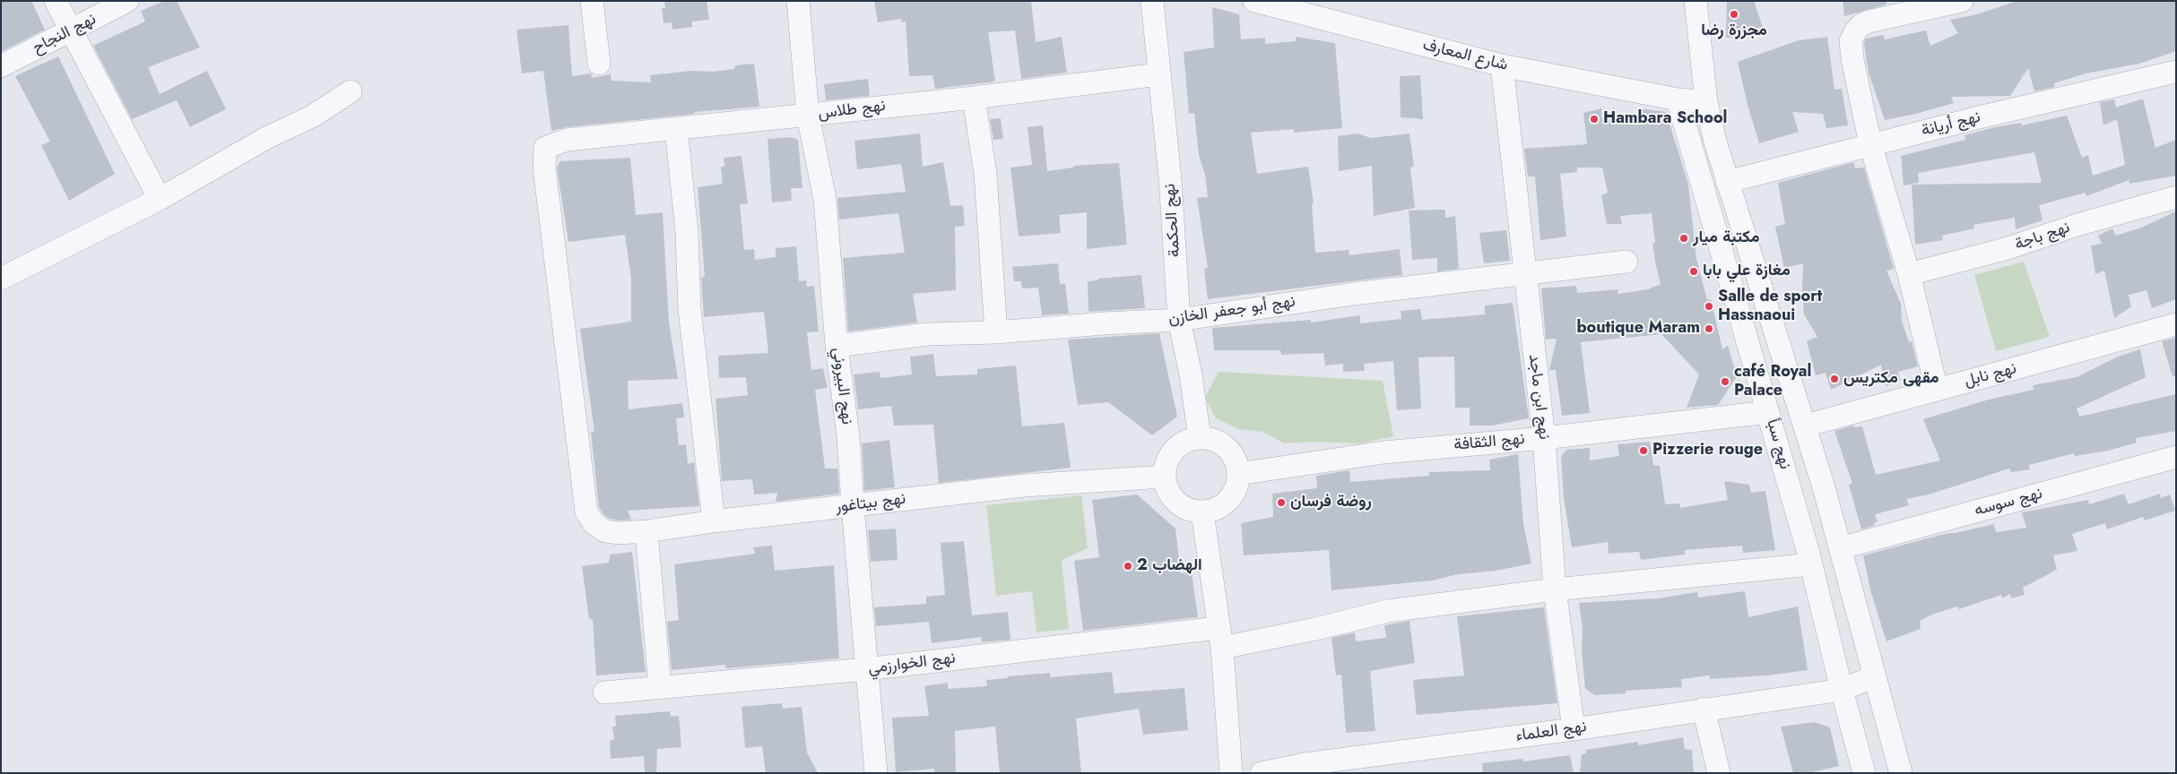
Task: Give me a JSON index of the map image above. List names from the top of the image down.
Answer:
{
  "streets": {
    "street": [
      "نهج النجاح",
      "شارع المعارف",
      "نهج طلاس",
      "نهج أريانة",
      "نهج الحكمة",
      "نهج باجة",
      "نهج أبو جعفر الخازن",
      "نهج نابل",
      "نهج البيروني",
      "نهج ابن ماجد",
      "نهج الثقافة",
      "نهج سبأ",
      "نهج سوسه",
      "نهج بيتاغور",
      "نهج الخوارزمي",
      "نهج العلماء"
    ]
  },
  "crossings": [
    ["شارع المعارف", "نهج ابن ماجد"],
    ["شارع المعارف", "نهج سبأ"],
    ["نهج طلاس", "نهج الحكمة"],
    ["نهج طلاس", "نهج البيروني"],
    ["نهج طلاس", "نهج بيتاغور"],
    ["نهج الحكمة", "نهج أبو جعفر الخازن"],
    ["نهج الحكمة", "نهج الثقافة"],
    ["نهج الحكمة", "نهج بيتاغور"],
    ["نهج أبو جعفر الخازن", "نهج البيروني"],
    ["نهج أبو جعفر الخازن", "نهج ابن ماجد"],
    ["نهج البيروني", "نهج بيتاغور"],
    ["نهج البيروني", "نهج الخوارزمي"],
    ["نهج ابن ماجد", "نهج الثقافة"],
    ["نهج ابن ماجد", "نهج الخوارزمي"],
    ["نهج ابن ماجد", "نهج العلماء"],
    ["نهج الثقافة", "نهج سبأ"],
    ["نهج الثقافة", "نهج بيتاغور"],
    ["نهج سبأ", "نهج الخوارزمي"],
    ["نهج سبأ", "نهج العلماء"]
  ],
  "places": [
    "مجزرة رضا",
    "Hambara School",
    "مكتبة ميار",
    "مغازة علي بابا",
    "Salle de sport Hassnaoui",
    "boutique Maram",
    "مقهى مكتريس",
    "café Royal Palace",
    "Pizzerie rouge",
    "روضة فرسان",
    "الهضاب 2"
  ]
}
